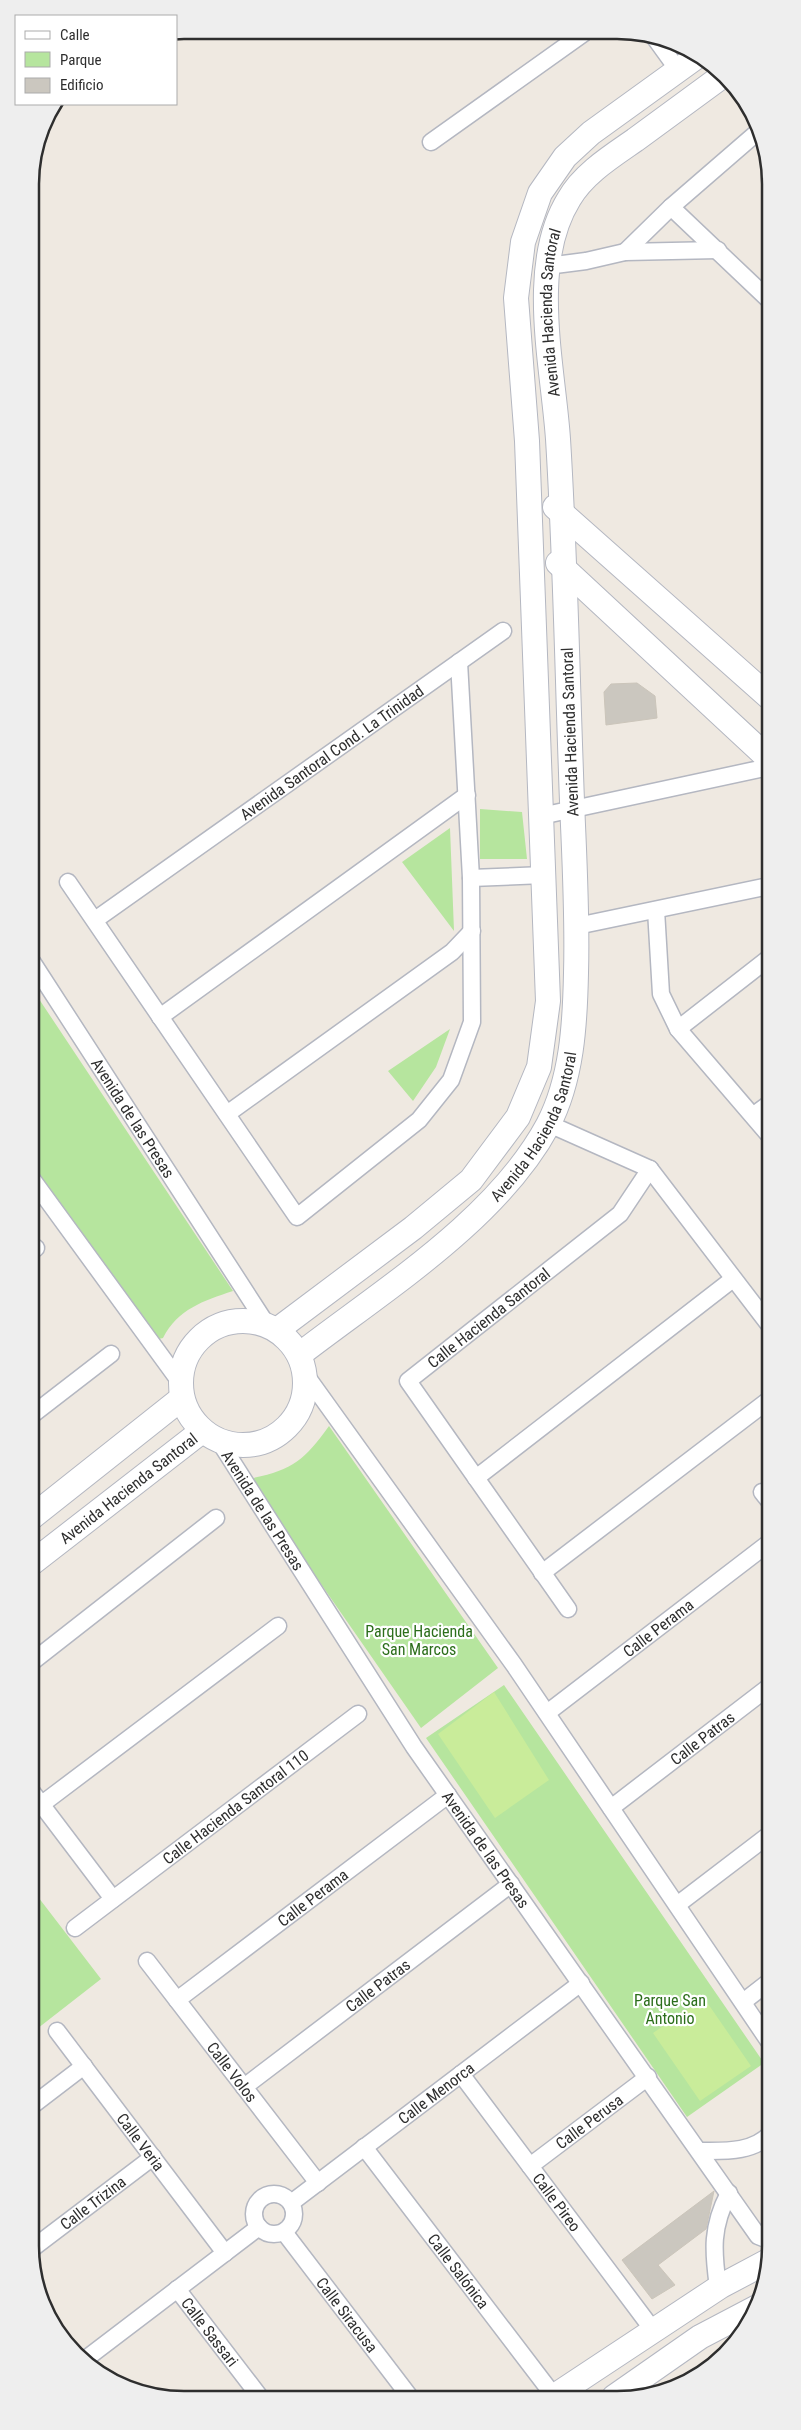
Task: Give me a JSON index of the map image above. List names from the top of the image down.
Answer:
{
  "streets": {
    "street": [
      "Avenida Hacienda Santoral",
      "Avenida Santoral Cond. La Trinidad",
      "Avenida de las Presas",
      "Calle Hacienda Santoral",
      "Calle Perama",
      "Calle Patras",
      "Calle Hacienda Santoral 110",
      "Calle Volos",
      "Calle Menorca",
      "Calle Perusa",
      "Calle Veria",
      "Calle Trizina",
      "Calle Pireo",
      "Calle Salónica",
      "Calle Siracusa",
      "Calle Sassari"
    ]
  },
  "crossings": [
    ["Avenida Hacienda Santoral", "Avenida de las Presas"],
    ["Avenida de las Presas", "Calle Perama"],
    ["Avenida de las Presas", "Calle Patras"],
    ["Avenida de las Presas", "Calle Menorca"],
    ["Avenida de las Presas", "Calle Perusa"],
    ["Calle Perama", "Calle Volos"],
    ["Calle Patras", "Calle Volos"],
    ["Calle Volos", "Calle Menorca"],
    ["Calle Menorca", "Calle Pireo"],
    ["Calle Menorca", "Calle Salónica"],
    ["Calle Menorca", "Calle Siracusa"],
    ["Calle Perusa", "Calle Pireo"],
    ["Calle Veria", "Calle Trizina"]
  ],
  "parks": ["Parque Hacienda San Marcos", "Parque San Antonio"],
  "legend": ["Calle", "Parque", "Edificio"]
}
